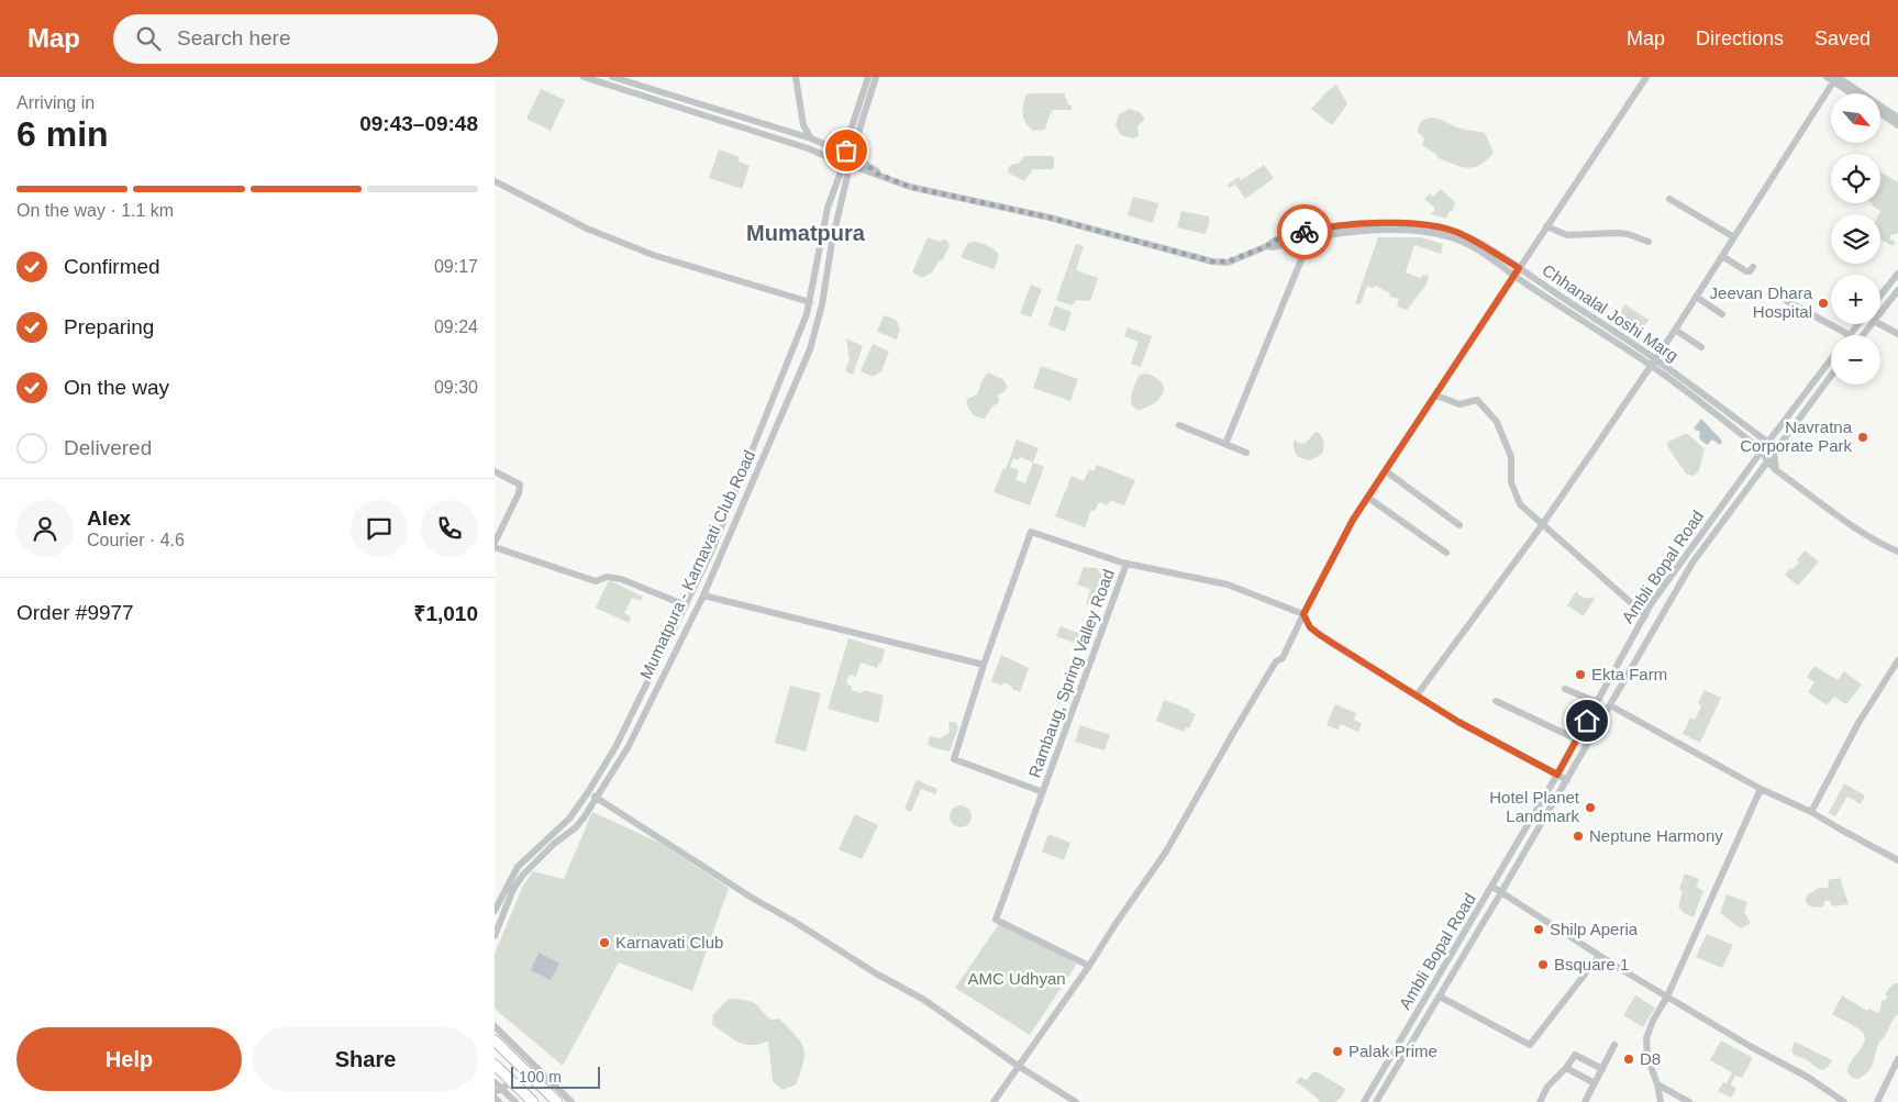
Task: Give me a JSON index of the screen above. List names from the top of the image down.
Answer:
{
  "streets": {
    "street": [
      "Chhanalal Joshi Marg",
      "Mumatpura - Karnavati Club Road",
      "Ambli Bopal Road",
      "Rambaug, Spring Valley Road"
    ]
  },
  "crossings": [
    ["Chhanalal Joshi Marg", "Mumatpura - Karnavati Club Road"],
    ["Chhanalal Joshi Marg", "Ambli Bopal Road"]
  ],
  "districts": ["Mumatpura"],
  "parks": ["AMC Udhyan"],
  "places": [
    "Jeevan Dhara Hospital",
    "Navratna Corporate Park",
    "Ekta Farm",
    "Hotel Planet Landmark",
    "Neptune Harmony",
    "Shilp Aperia",
    "Karnavati Club",
    "Bsquare 1",
    "Palak Prime",
    "D8"
  ],
  "scale_bar": "100 m",
  "north": "bottom right",
  "page": {
    "header": "Map",
    "search": "Search here",
    "nav": ["Map", "Directions", "Saved"],
    "heading": ["6 min", "Arriving in", "09:43–09:48"],
    "panel": [
      "Alex",
      "Courier · 4.6",
      "Order #9977",
      "₹1,010"
    ],
    "map_buttons": ["+", "−"],
    "bar": "On the way · 1.1 km",
    "list": [
      ["Confirmed", "09:17"],
      ["Preparing", "09:24"],
      ["On the way", "09:30"],
      "Delivered"
    ],
    "buttons": ["Help", "Share"],
    "scale": "100 m"
  }
}
